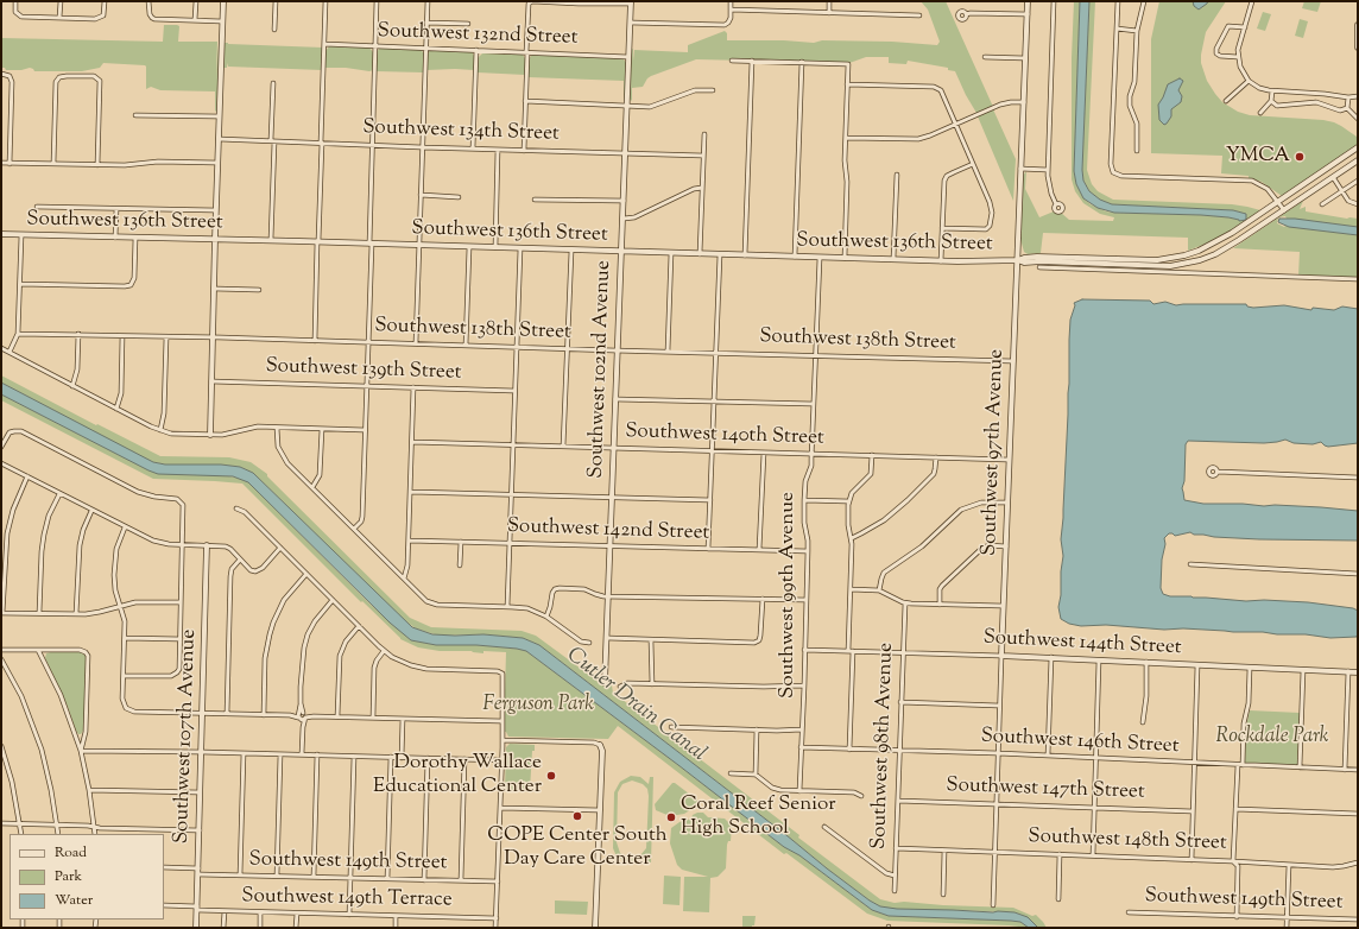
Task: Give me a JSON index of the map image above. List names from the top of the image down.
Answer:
{
  "streets": {
    "street": [
      "Southwest 132nd Street",
      "Southwest 134th Street",
      "Southwest 136th Street",
      "Southwest 138th Street",
      "Southwest 102nd Avenue",
      "Southwest 139th Street",
      "Southwest 140th Street",
      "Southwest 97th Avenue",
      "Southwest 142nd Street",
      "Southwest 99th Avenue",
      "Southwest 144th Street",
      "Southwest 107th Avenue",
      "Southwest 146th Street",
      "Southwest 98th Avenue",
      "Southwest 147th Street",
      "Southwest 148th Street",
      "Southwest 149th Street",
      "Southwest 149th Terrace"
    ]
  },
  "crossings": [
    ["Southwest 132nd Street", "Southwest 102nd Avenue"],
    ["Southwest 134th Street", "Southwest 102nd Avenue"],
    ["Southwest 136th Street", "Southwest 102nd Avenue"],
    ["Southwest 136th Street", "Southwest 97th Avenue"],
    ["Southwest 136th Street", "Southwest 99th Avenue"],
    ["Southwest 138th Street", "Southwest 102nd Avenue"],
    ["Southwest 138th Street", "Southwest 97th Avenue"],
    ["Southwest 138th Street", "Southwest 99th Avenue"],
    ["Southwest 102nd Avenue", "Southwest 140th Street"],
    ["Southwest 102nd Avenue", "Southwest 142nd Street"],
    ["Southwest 140th Street", "Southwest 97th Avenue"],
    ["Southwest 140th Street", "Southwest 99th Avenue"],
    ["Southwest 97th Avenue", "Southwest 144th Street"],
    ["Southwest 97th Avenue", "Southwest 146th Street"],
    ["Southwest 97th Avenue", "Southwest 147th Street"],
    ["Southwest 97th Avenue", "Southwest 148th Street"],
    ["Southwest 142nd Street", "Southwest 99th Avenue"],
    ["Southwest 99th Avenue", "Southwest 144th Street"],
    ["Southwest 99th Avenue", "Southwest 146th Street"],
    ["Southwest 144th Street", "Southwest 98th Avenue"],
    ["Southwest 107th Avenue", "Southwest 149th Street"],
    ["Southwest 107th Avenue", "Southwest 149th Terrace"],
    ["Southwest 146th Street", "Southwest 98th Avenue"],
    ["Southwest 98th Avenue", "Southwest 147th Street"],
    ["Southwest 98th Avenue", "Southwest 148th Street"]
  ],
  "water": ["Cutler Drain Canal"],
  "parks": ["Ferguson Park", "Rockdale Park"],
  "places": [
    "YMCA",
    "Dorothy Wallace Educational Center",
    "COPE Center South Day Care Center",
    "Coral Reef Senior High School"
  ],
  "legend": ["Road", "Park", "Water"]
}
